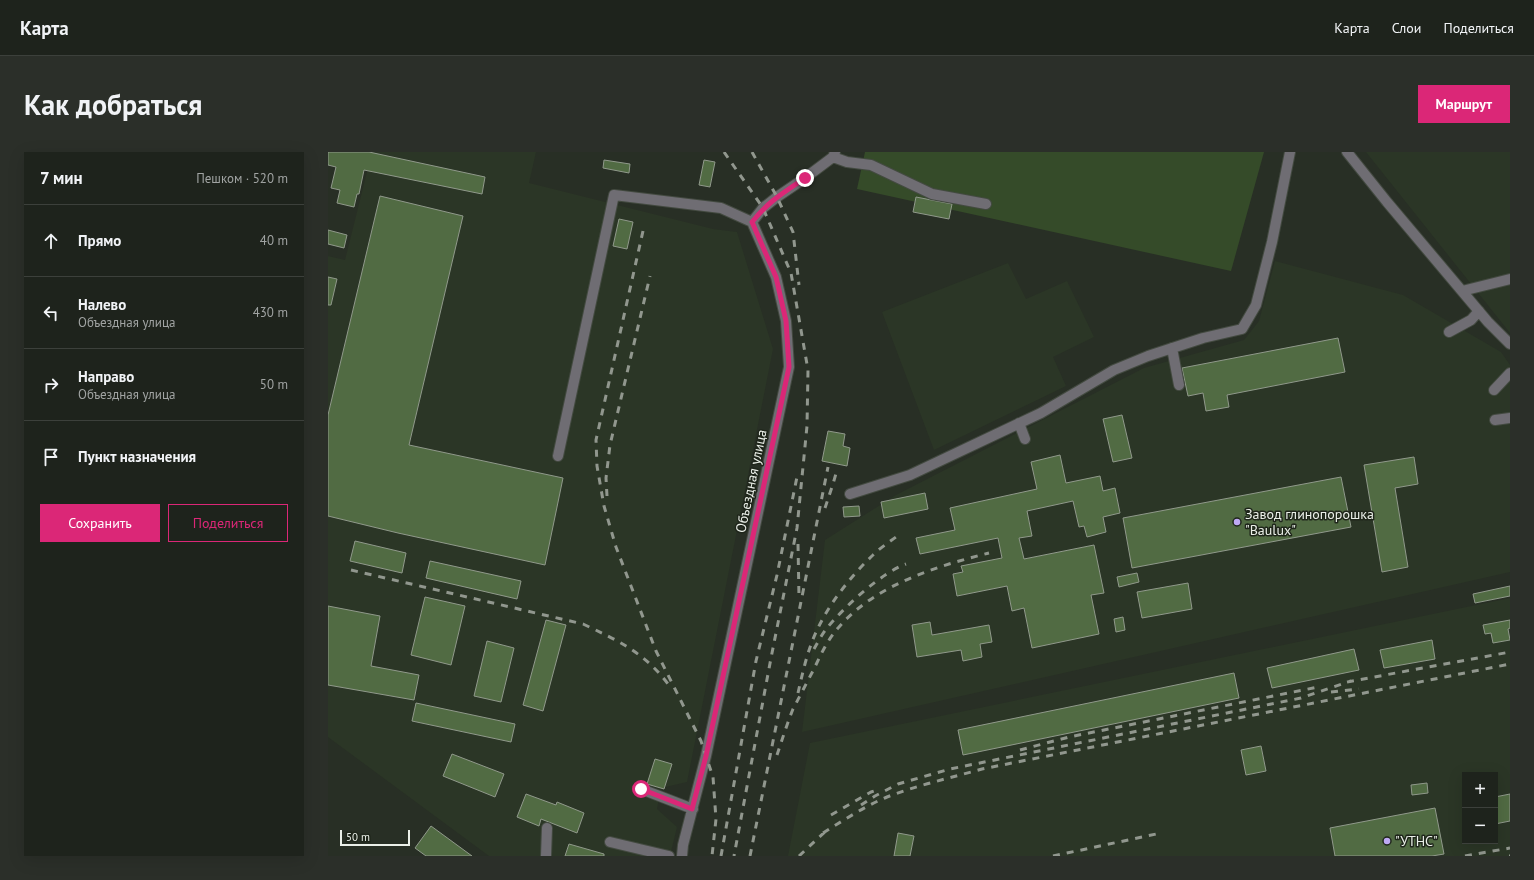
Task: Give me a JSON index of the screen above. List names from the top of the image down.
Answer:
{
  "streets": {
    "street": ["Объездная улица"]
  },
  "places": ["Завод глинопорошка \"Baulux\"", "\"УТНС\""],
  "scale_bar": "50 m",
  "page": {
    "header": "Карта",
    "nav": ["Карта", "Слои", "Поделиться"],
    "buttons": [
      "Маршрут",
      ["Сохранить", "Поделиться"]
    ],
    "title": "Как добраться",
    "heading": ["7 мин", "Пешком · 520 m"],
    "list": [
      ["Прямо", "40 m"],
      ["Налево", "Объездная улица", "430 m"],
      ["Направо", "Объездная улица", "50 m"],
      "Пункт назначения"
    ],
    "map_buttons": ["+", "−"],
    "scale": "50 m"
  }
}
